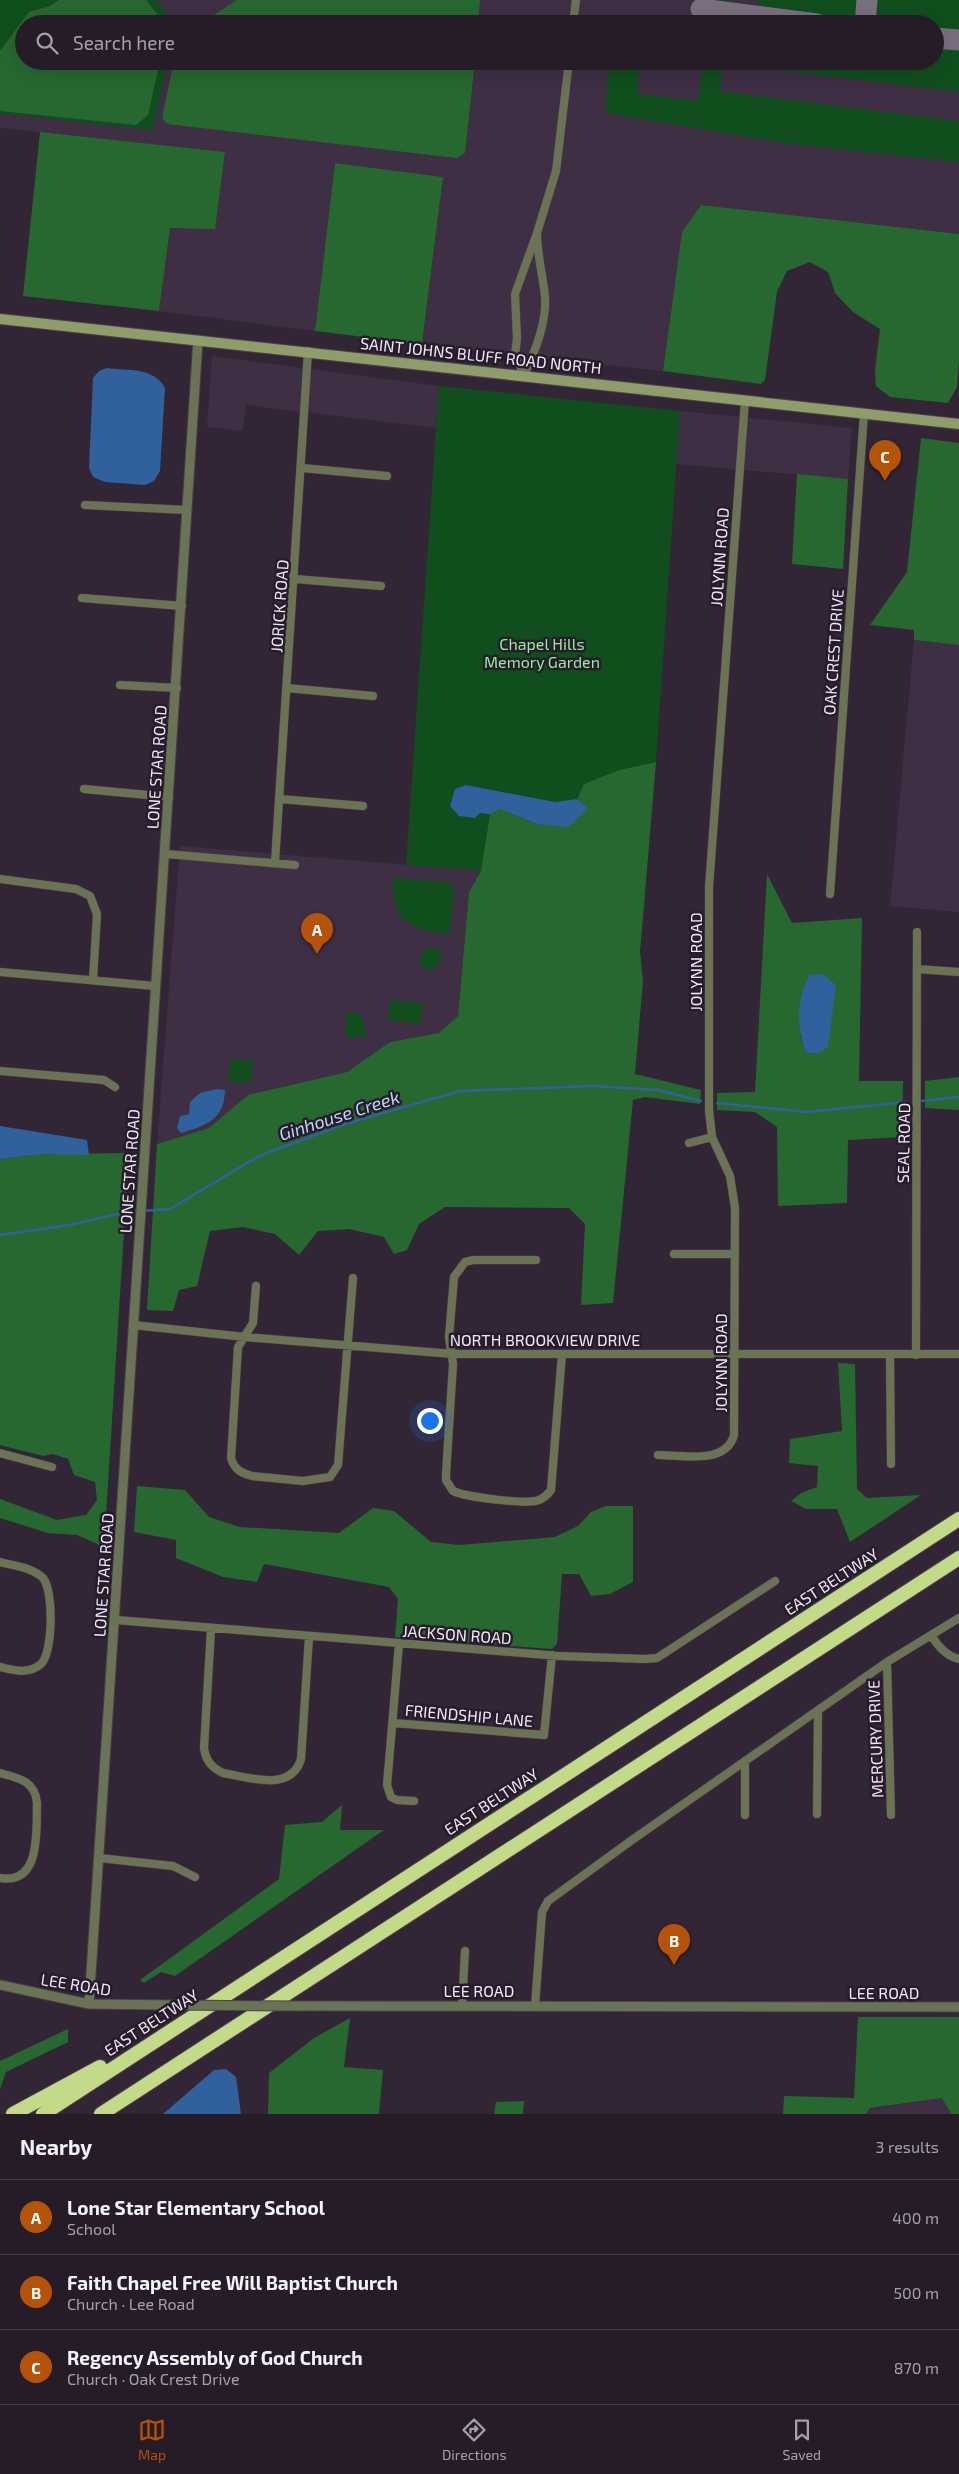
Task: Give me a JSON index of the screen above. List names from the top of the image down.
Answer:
{
  "streets": {
    "highway": ["EAST BELTWAY"],
    "main road": ["SAINT JOHNS BLUFF ROAD NORTH"],
    "street": [
      "JOLYNN ROAD",
      "JORICK ROAD",
      "OAK CREST DRIVE",
      "LONE STAR ROAD",
      "SEAL ROAD",
      "NORTH BROOKVIEW DRIVE",
      "JACKSON ROAD",
      "FRIENDSHIP LANE",
      "MERCURY DRIVE",
      "LEE ROAD"
    ]
  },
  "crossings": [
    ["SAINT JOHNS BLUFF ROAD NORTH", "JOLYNN ROAD"],
    ["SAINT JOHNS BLUFF ROAD NORTH", "JORICK ROAD"],
    ["SAINT JOHNS BLUFF ROAD NORTH", "OAK CREST DRIVE"],
    ["SAINT JOHNS BLUFF ROAD NORTH", "LONE STAR ROAD"],
    ["JOLYNN ROAD", "NORTH BROOKVIEW DRIVE"],
    ["LONE STAR ROAD", "NORTH BROOKVIEW DRIVE"],
    ["LONE STAR ROAD", "JACKSON ROAD"],
    ["LONE STAR ROAD", "LEE ROAD"],
    ["SEAL ROAD", "NORTH BROOKVIEW DRIVE"],
    ["JACKSON ROAD", "FRIENDSHIP LANE"]
  ],
  "water": ["Ginhouse Creek"],
  "parks": ["Chapel Hills Memory Garden"],
  "page": {
    "search": "Search here",
    "pins": ["C", "A", "B"],
    "heading": ["Nearby", "3 results"],
    "list": [
      {
        "mark": "A",
        "name": "Lone Star Elementary School",
        "note": "School",
        "value": "400 m"
      },
      {
        "mark": "B",
        "name": "Faith Chapel Free Will Baptist Church",
        "note": "Church · Lee Road",
        "value": "500 m"
      },
      {
        "mark": "C",
        "name": "Regency Assembly of God Church",
        "note": "Church · Oak Crest Drive",
        "value": "870 m"
      }
    ],
    "nav": ["Map", "Directions", "Saved"]
  }
}
